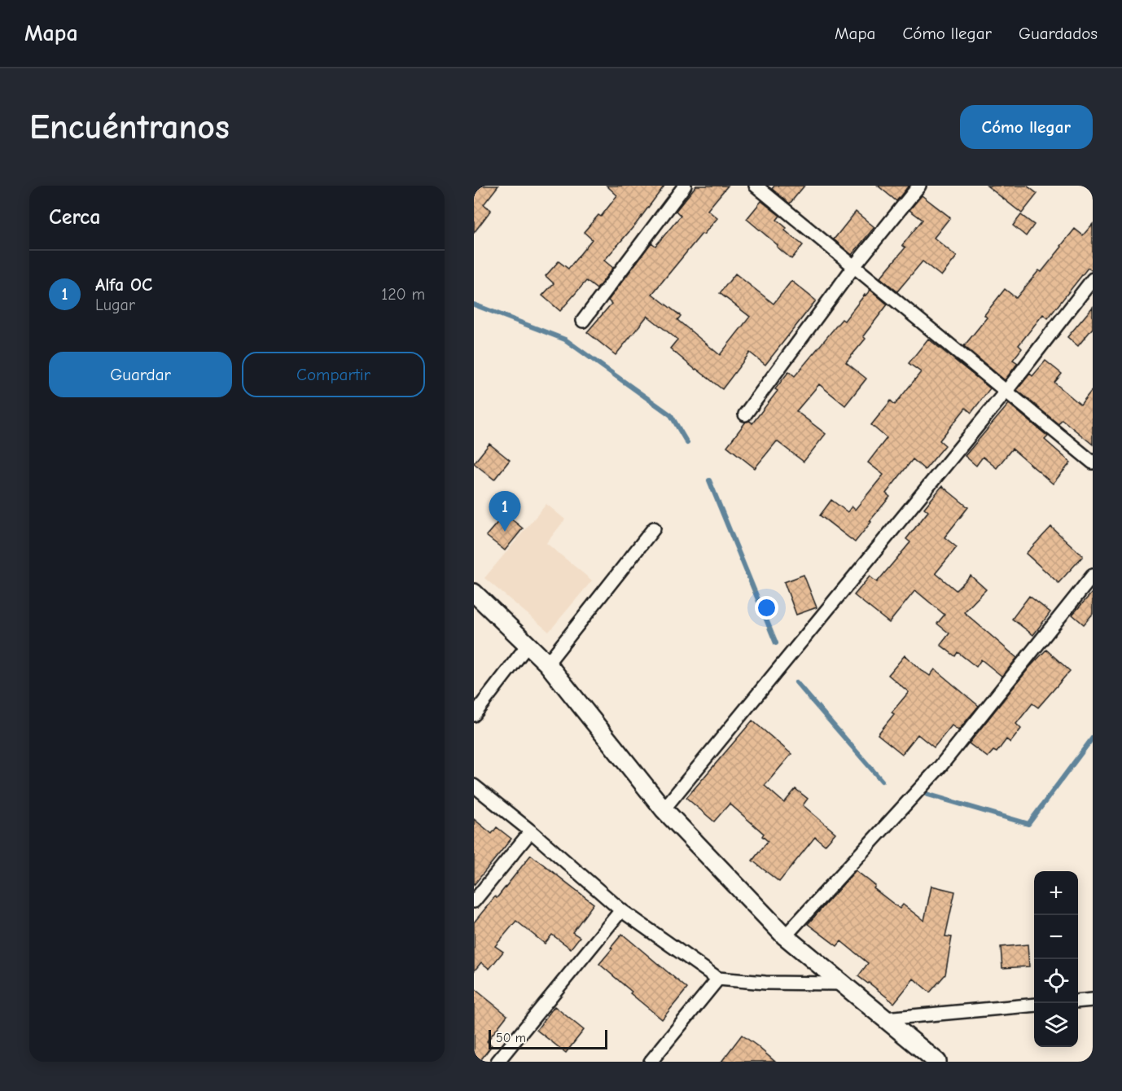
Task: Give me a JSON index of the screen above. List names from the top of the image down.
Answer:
{
  "scale_bar": "50 m",
  "page": {
    "header": "Mapa",
    "nav": ["Mapa", "Cómo llegar", "Guardados"],
    "buttons": [
      "Cómo llegar",
      ["Guardar", "Compartir"]
    ],
    "title": "Encuéntranos",
    "heading": "Cerca",
    "list": [
      {
        "mark": "1",
        "name": "Alfa OC",
        "note": "Lugar",
        "value": "120 m"
      }
    ],
    "pins": "1",
    "map_buttons": ["+", "−"],
    "scale": "50 m"
  }
}
